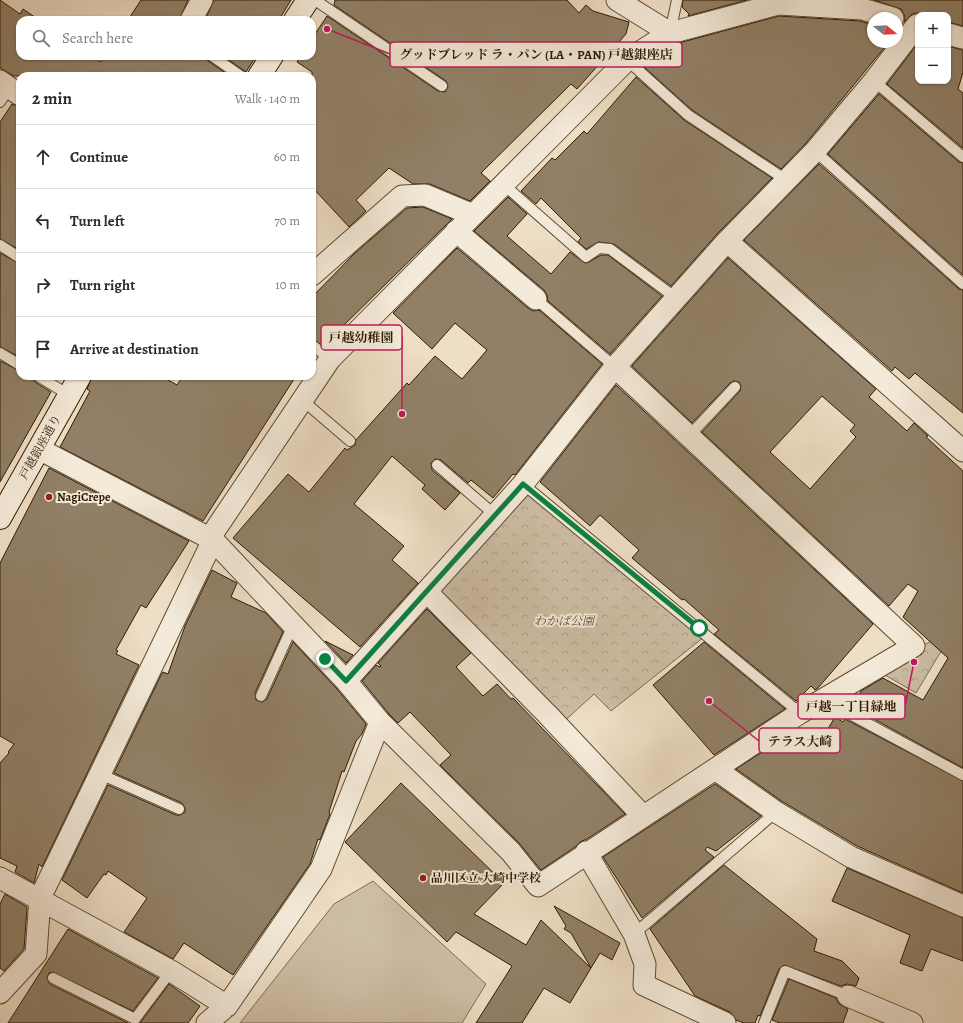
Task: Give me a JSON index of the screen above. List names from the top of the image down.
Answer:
{
  "streets": {
    "street": ["戸越銀座通り"]
  },
  "parks": ["わかば公園"],
  "places": [
    "グッドブレッド ラ・パン (LA・PAN) 戸越銀座店",
    "戸越幼稚園",
    "NagiCrepe",
    "戸越一丁目緑地",
    "テラス大崎",
    "品川区立 大崎中学校"
  ],
  "north": "right",
  "page": {
    "map_buttons": ["+", "−"],
    "search": "Search here",
    "heading": ["2 min", "Walk · 140 m"],
    "list": [
      ["Continue", "60 m"],
      ["Turn left", "70 m"],
      ["Turn right", "10 m"],
      "Arrive at destination"
    ]
  }
}
